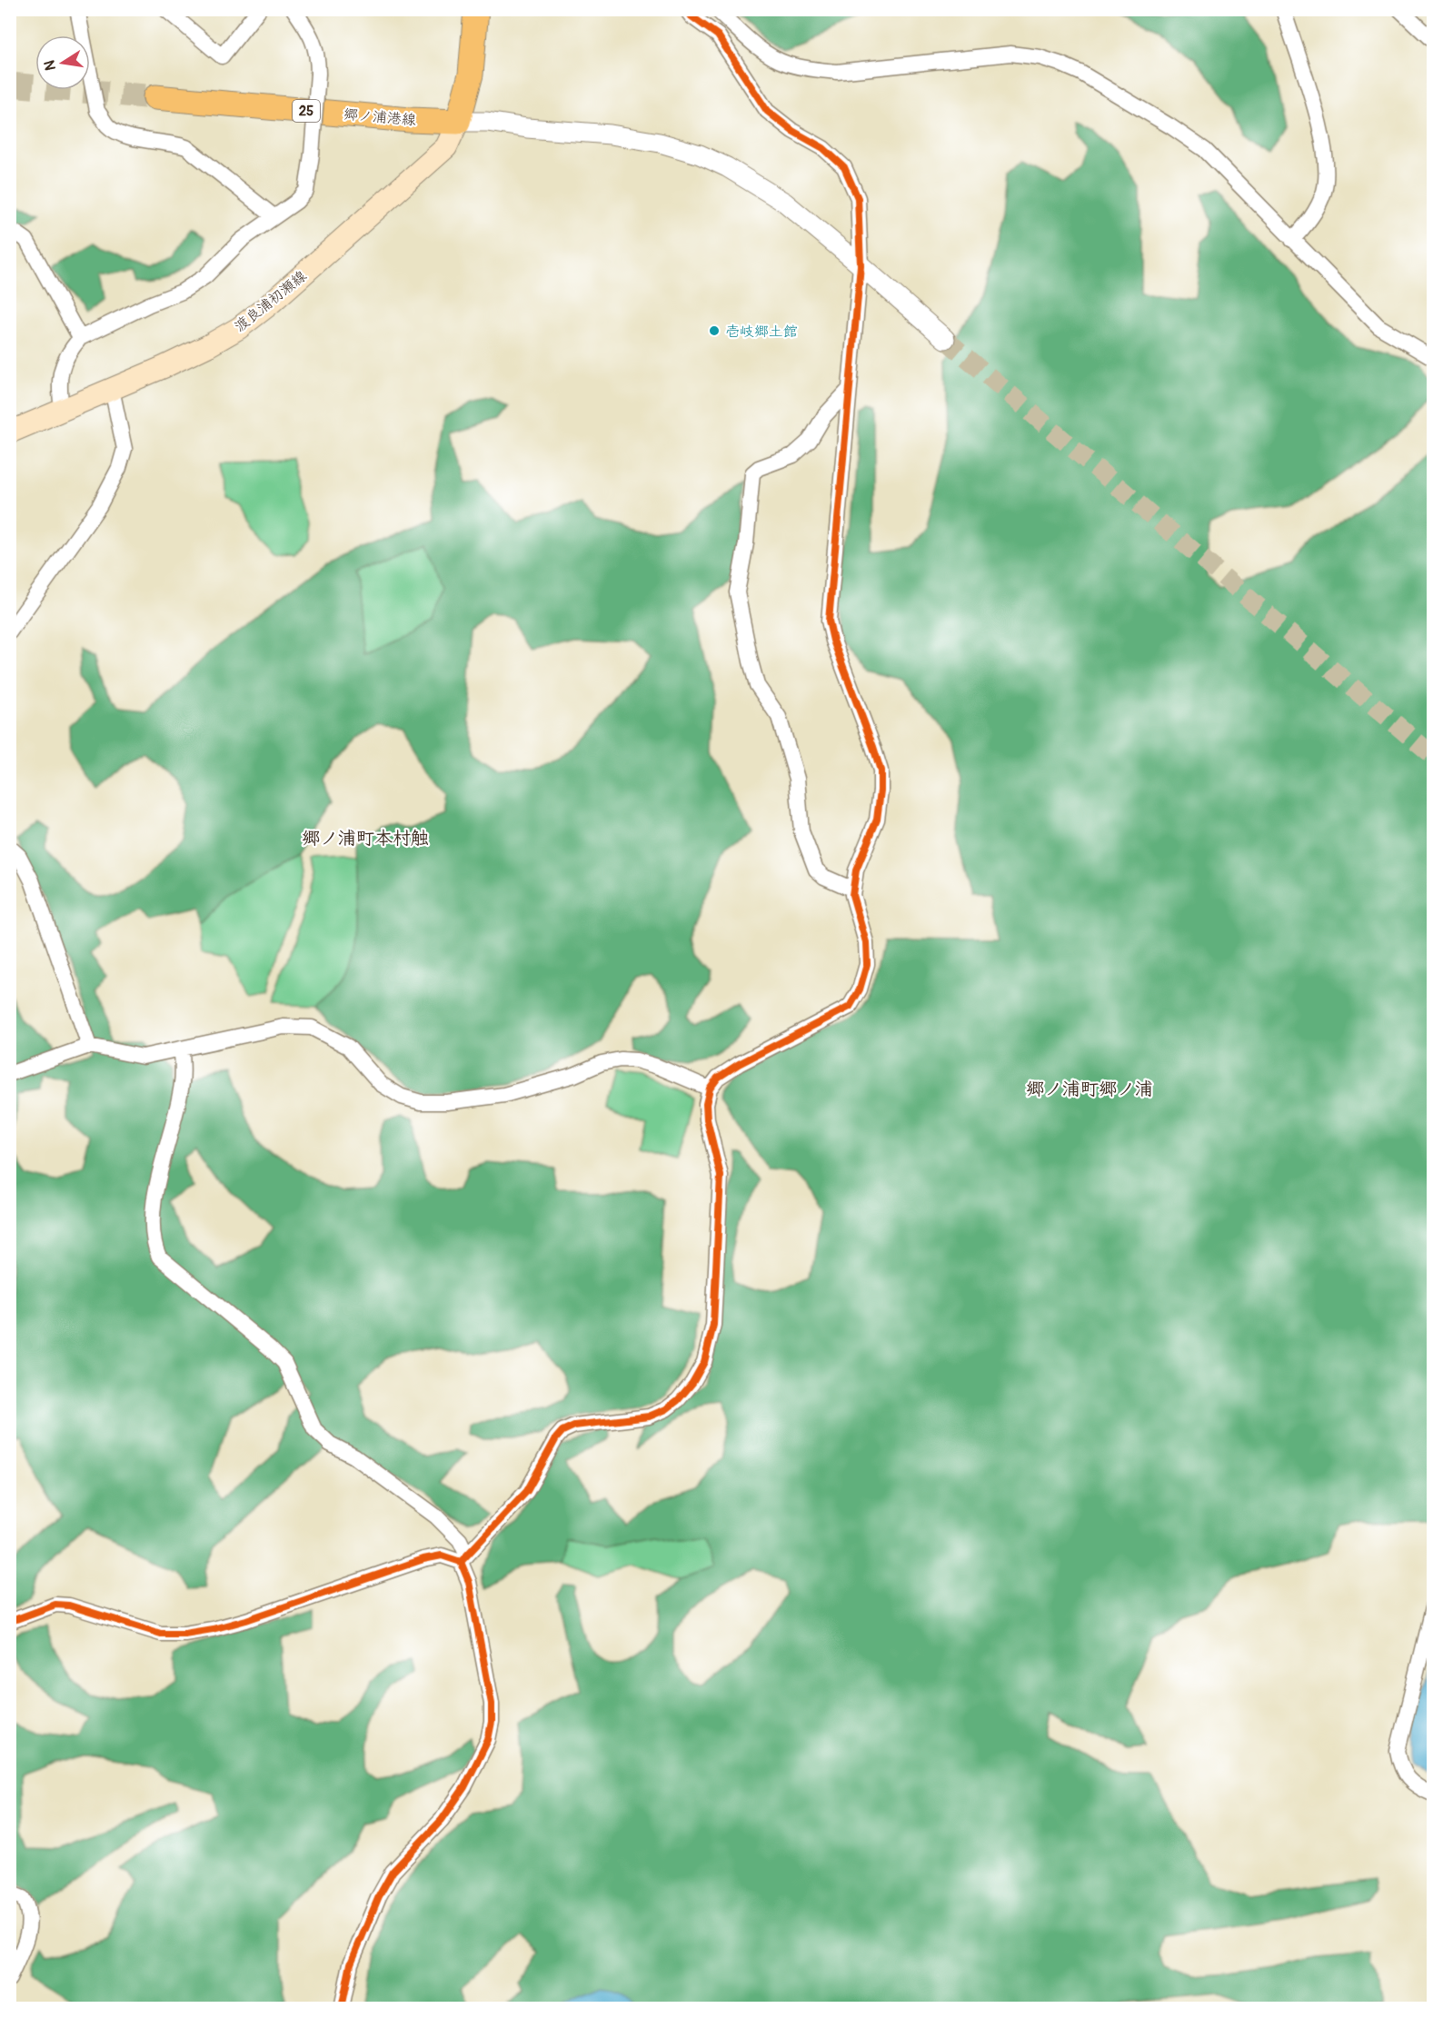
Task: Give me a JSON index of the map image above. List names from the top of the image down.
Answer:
{
  "streets": {
    "main road": ["25", "郷ノ浦港線", "渡良浦初瀬線"]
  },
  "crossings": [
    ["郷ノ浦港線", "渡良浦初瀬線"]
  ],
  "districts": ["郷ノ浦町本村触", "郷ノ浦町郷ノ浦"],
  "places": ["壱岐郷土館"],
  "north": "left"
}
